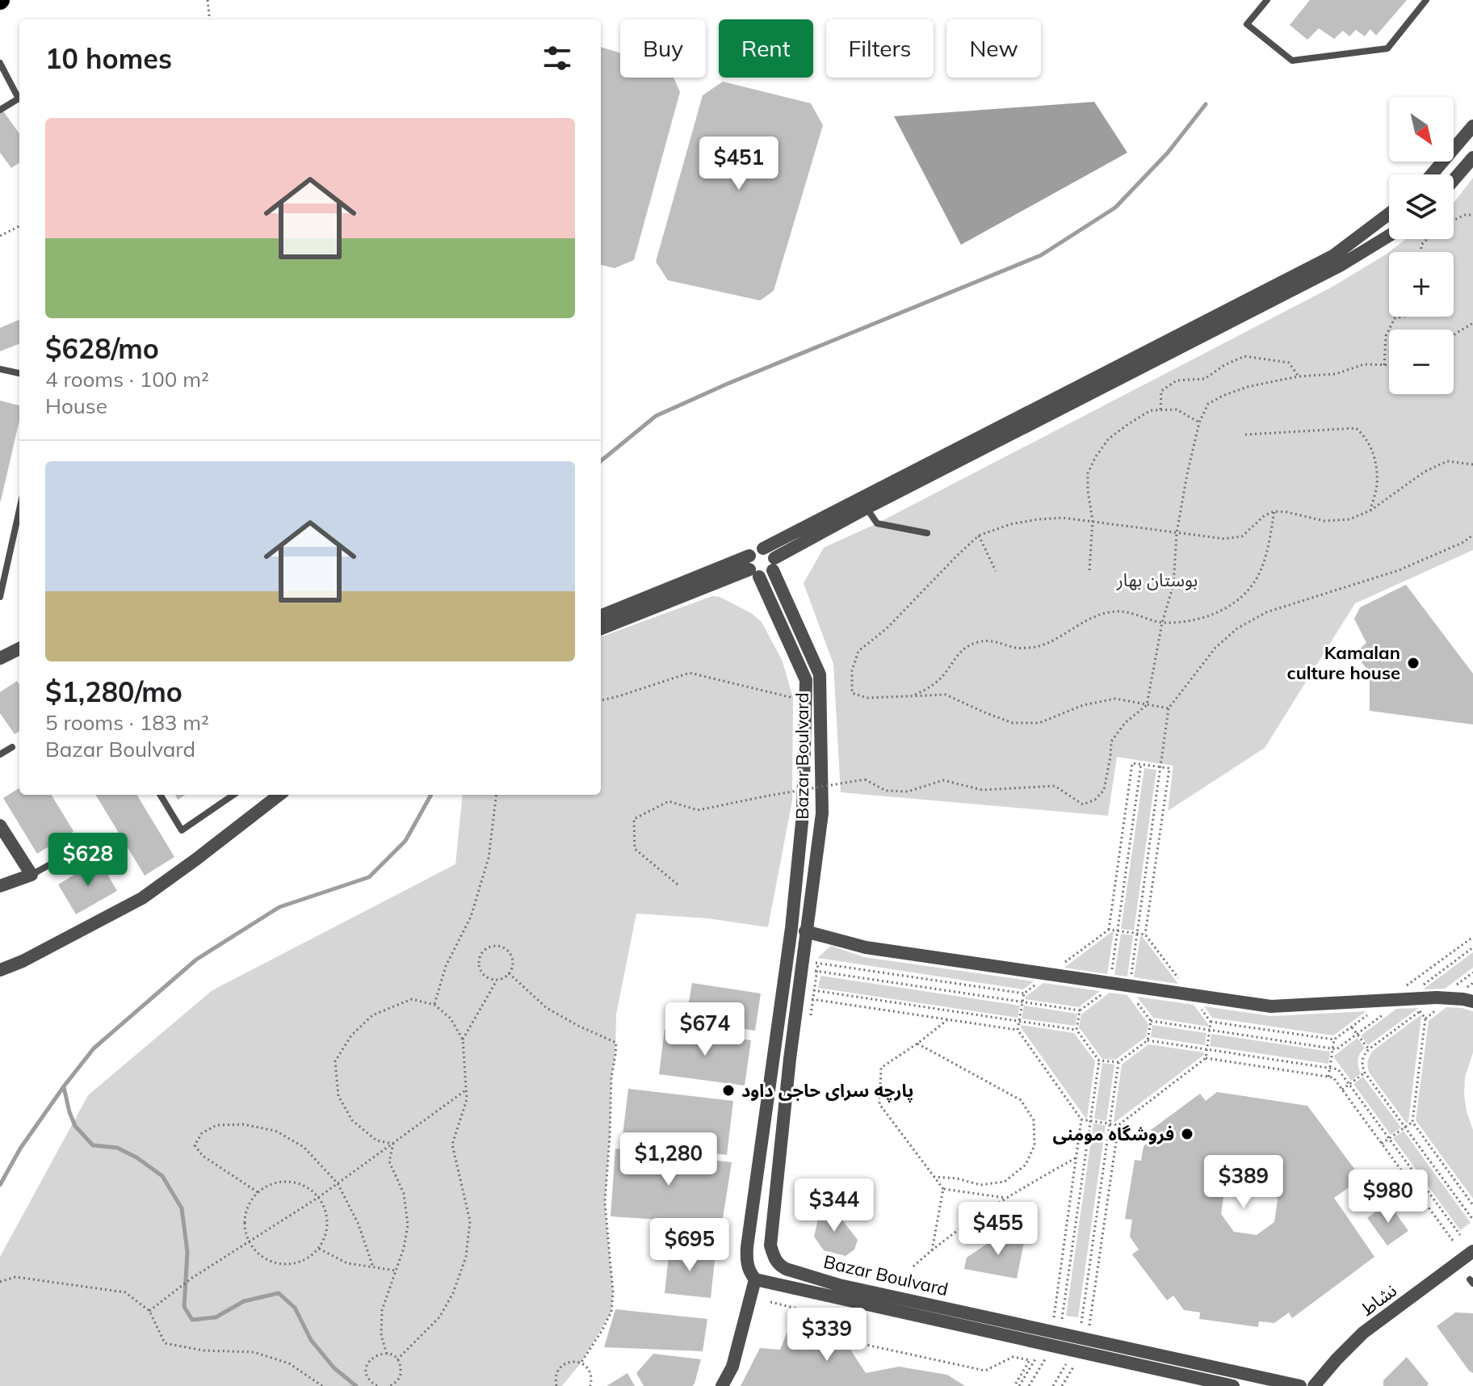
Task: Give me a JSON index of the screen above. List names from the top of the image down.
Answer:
{
  "streets": {
    "street": ["Bazar Boulvard", "نشاط"]
  },
  "parks": ["بوستان بهار"],
  "places": ["Kamalan culture house", "پارچه سرای حاجی داود", "فروشگاه مومنی"],
  "north": "bottom right",
  "page": {
    "chip": [
      "Buy",
      "Rent",
      "Filters",
      "New"
    ],
    "heading": "10 homes",
    "map_buttons": ["+", "−"],
    "list": [
      {
        "name": "$628/mo",
        "note": "4 rooms · 100 m² · House"
      },
      {
        "name": "$1,280/mo",
        "note": "5 rooms · 183 m² · Bazar Boulvard"
      }
    ],
    "price": [
      "$451",
      "$628",
      "$674",
      "$1,280",
      "$389",
      "$980",
      "$344",
      "$455",
      "$695",
      "$339"
    ]
  }
}
